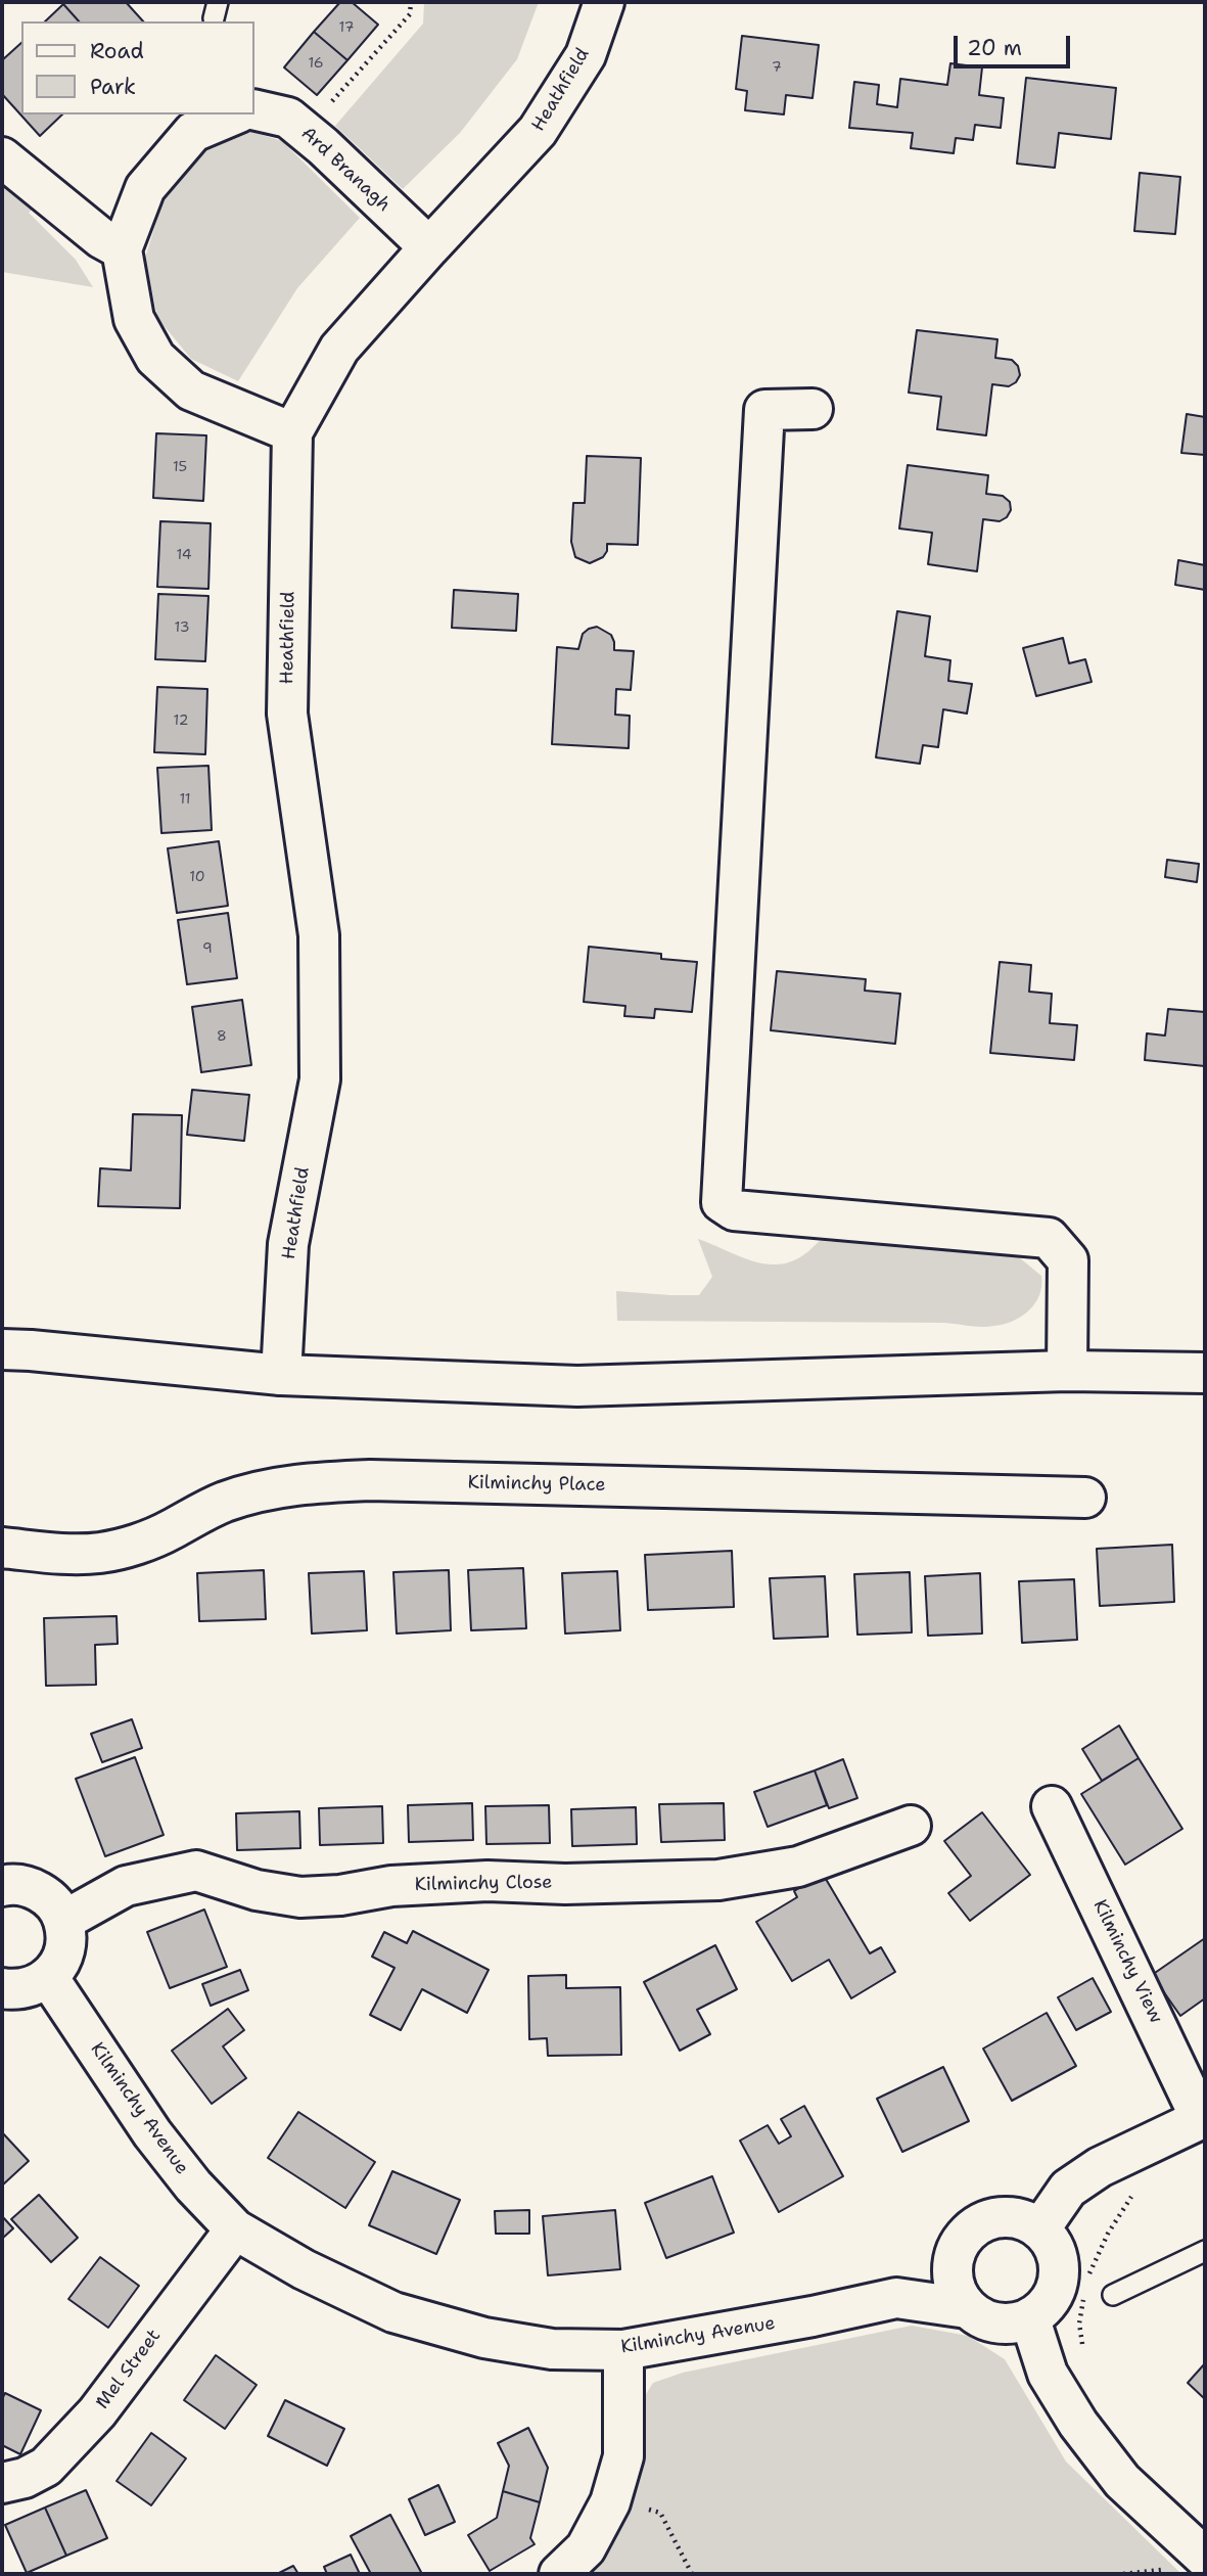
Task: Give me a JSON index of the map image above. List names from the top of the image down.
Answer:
{
  "streets": {
    "street": [
      "Heathfield",
      "Ard Branagh",
      "Kilminchy Place",
      "Kilminchy Close",
      "Kilminchy View",
      "Kilminchy Avenue",
      "Mel Street"
    ]
  },
  "crossings": [
    ["Heathfield", "Ard Branagh"],
    ["Kilminchy Avenue", "Mel Street"]
  ],
  "house_numbers": [
    "17",
    "16",
    "7",
    "15",
    "14",
    "13",
    "12",
    "11",
    "10",
    "9",
    "8"
  ],
  "legend": ["Road", "Park"],
  "scale_bar": "20 m"
}
